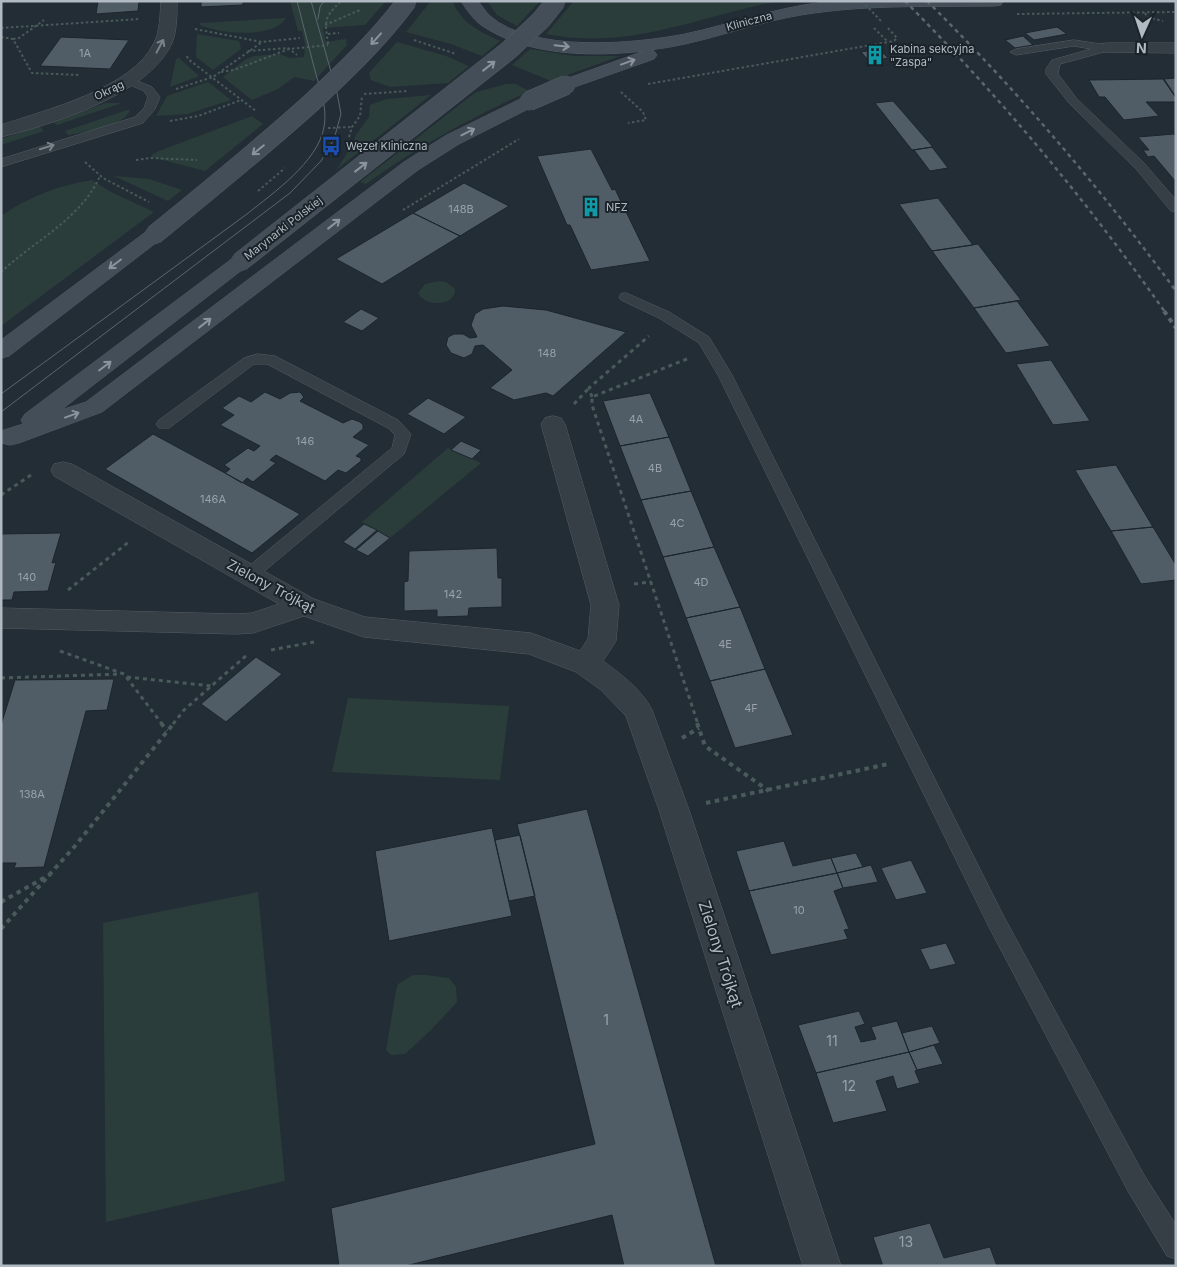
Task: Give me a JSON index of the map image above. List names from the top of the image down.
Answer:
{
  "streets": {
    "main road": ["Kliniczna", "Marynarki Polskiej"],
    "street": ["Okrąg", "Zielony Trójkąt"]
  },
  "one_way": ["Okrąg"],
  "places": {
    "building": ["Kabina sekcyjna \"Zaspa\"", "NFZ"],
    "bus stop": ["Węzeł Kliniczna"]
  },
  "house_numbers": [
    "1A",
    "148B",
    "148",
    "4A",
    "146",
    "4B",
    "146A",
    "4C",
    "140",
    "4D",
    "142",
    "4E",
    "4F",
    "138A",
    "10",
    "1",
    "11",
    "12",
    "13"
  ],
  "north": "bottom"
}
